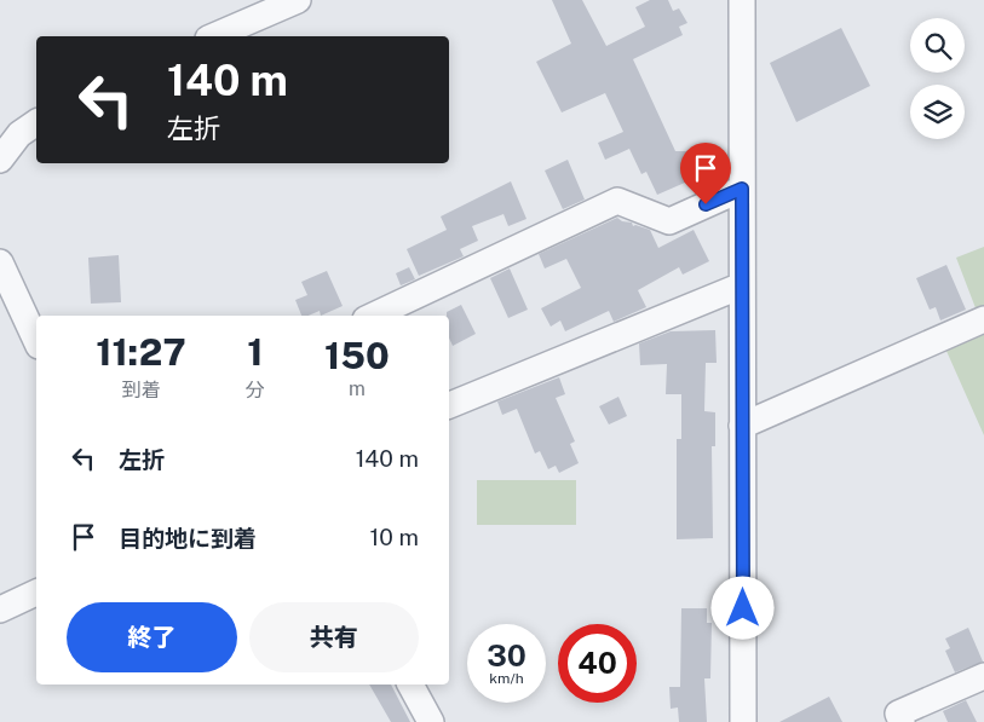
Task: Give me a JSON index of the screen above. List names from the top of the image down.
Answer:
{
  "page": {
    "turn": ["140 m", "左折"],
    "eta": [
      "11:27",
      "到着",
      "1",
      "分",
      "150",
      "m"
    ],
    "list": [
      {
        "name": "左折",
        "value": "140 m"
      },
      {
        "name": "目的地に到着",
        "value": "10 m"
      }
    ],
    "buttons": ["終了", "共有"],
    "speed": "30 km/h",
    "limit": "40"
  }
}
